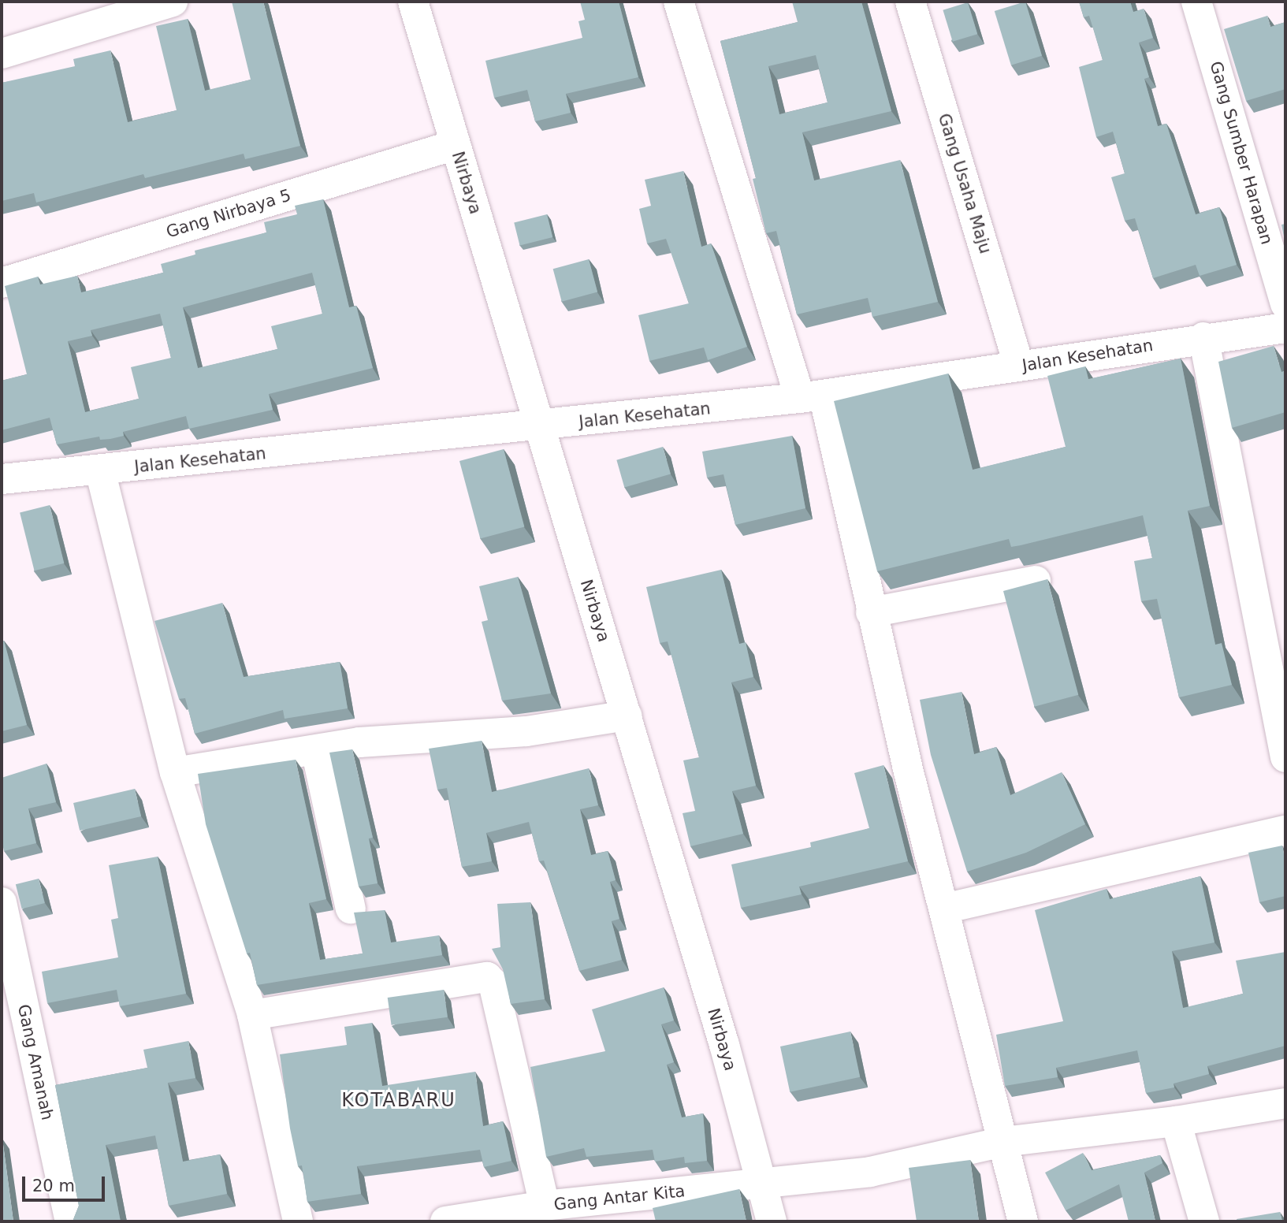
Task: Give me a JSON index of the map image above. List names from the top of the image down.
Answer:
{
  "streets": {
    "street": [
      "Gang Sumber Harapan",
      "Nirbaya",
      "Gang Usaha Maju",
      "Gang Nirbaya 5",
      "Jalan Kesehatan",
      "Gang Amanah",
      "Gang Antar Kita"
    ]
  },
  "crossings": [
    ["Nirbaya", "Gang Nirbaya 5"],
    ["Nirbaya", "Jalan Kesehatan"],
    ["Nirbaya", "Gang Antar Kita"],
    ["Gang Usaha Maju", "Jalan Kesehatan"]
  ],
  "districts": ["KOTABARU"],
  "scale_bar": "20 m"
}
